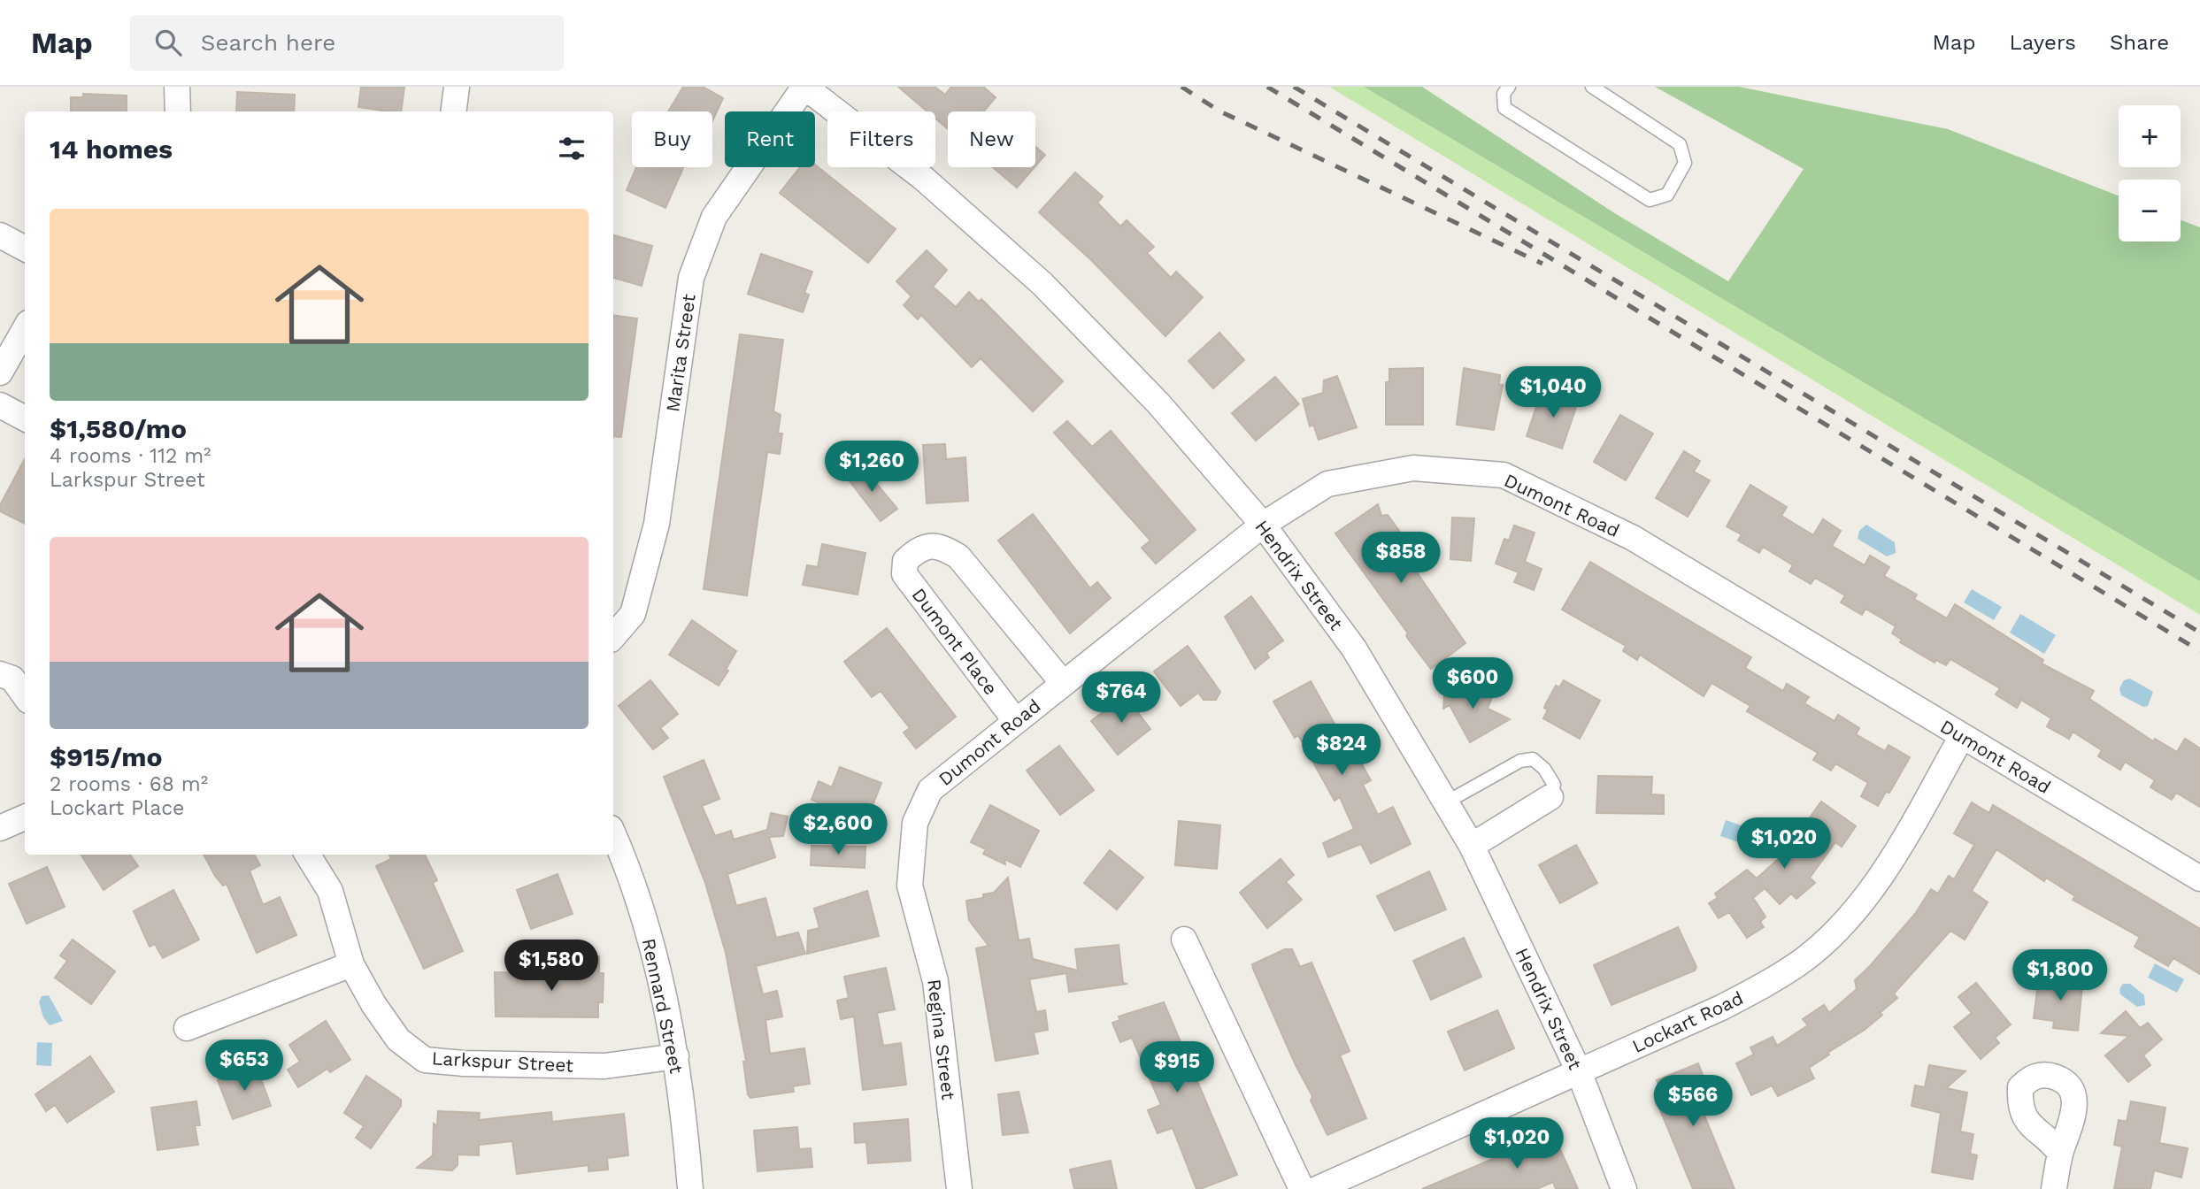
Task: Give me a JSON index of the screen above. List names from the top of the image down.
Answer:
{
  "streets": {
    "street": [
      "Marita Street",
      "Dumont Road",
      "Hendrix Street",
      "Dumont Place",
      "Rennard Street",
      "Lockart Road",
      "Regina Street",
      "Larkspur Street"
    ]
  },
  "crossings": [
    ["Marita Street", "Hendrix Street"],
    ["Dumont Road", "Hendrix Street"],
    ["Dumont Road", "Dumont Place"],
    ["Dumont Road", "Lockart Road"],
    ["Dumont Road", "Regina Street"],
    ["Hendrix Street", "Lockart Road"],
    ["Rennard Street", "Larkspur Street"]
  ],
  "page": {
    "header": "Map",
    "search": "Search here",
    "nav": ["Map", "Layers", "Share"],
    "map_buttons": ["+", "−"],
    "chip": [
      "Buy",
      "Rent",
      "Filters",
      "New"
    ],
    "heading": "14 homes",
    "list": [
      {
        "name": "$1,580/mo",
        "note": "4 rooms · 112 m² · Larkspur Street"
      },
      {
        "name": "$915/mo",
        "note": "2 rooms · 68 m² · Lockart Place"
      }
    ],
    "price": [
      "$1,040",
      "$1,260",
      "$858",
      "$600",
      "$764",
      "$824",
      "$2,600",
      "$1,020",
      "$1,580",
      "$1,800",
      "$653",
      "$915",
      "$566",
      "$1,020"
    ]
  }
}
